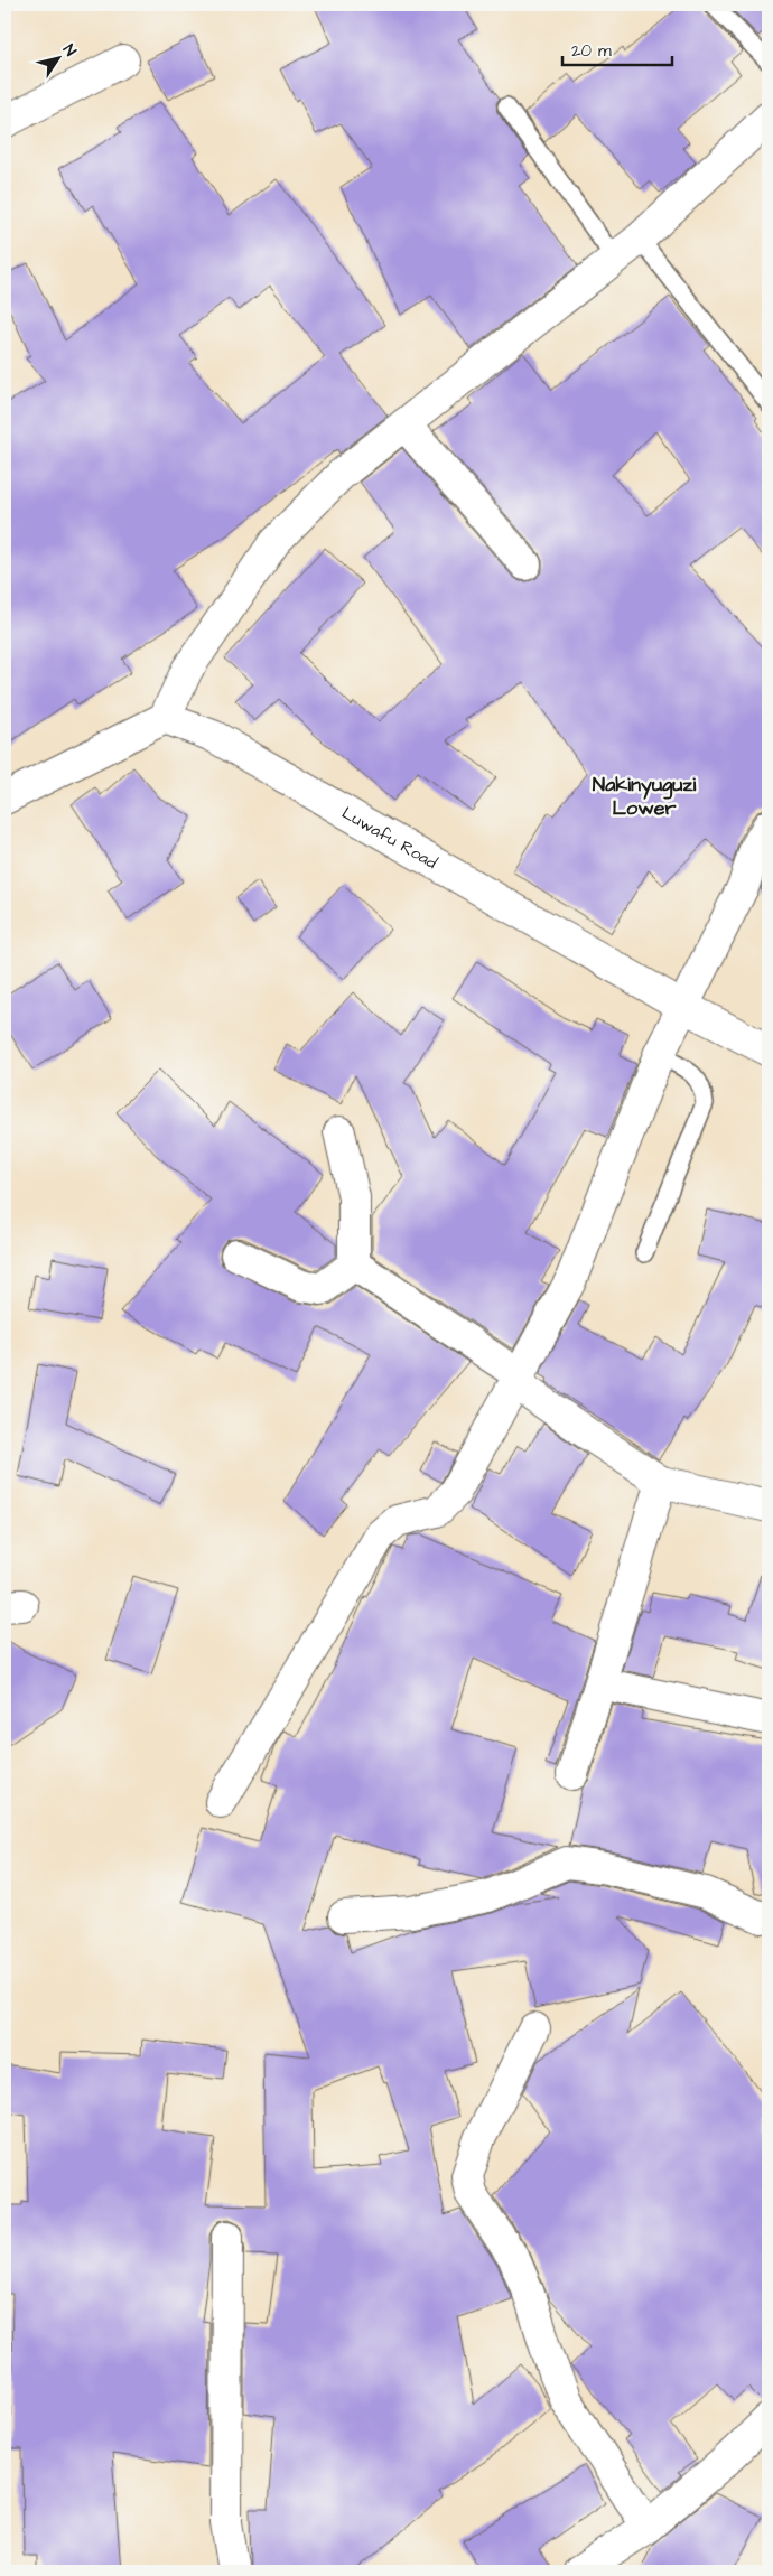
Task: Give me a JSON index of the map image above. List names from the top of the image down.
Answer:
{
  "streets": {
    "street": ["Luwafu Road"]
  },
  "districts": ["Nakinyuguzi Lower"],
  "scale_bar": "20 m",
  "north": "top right"
}
